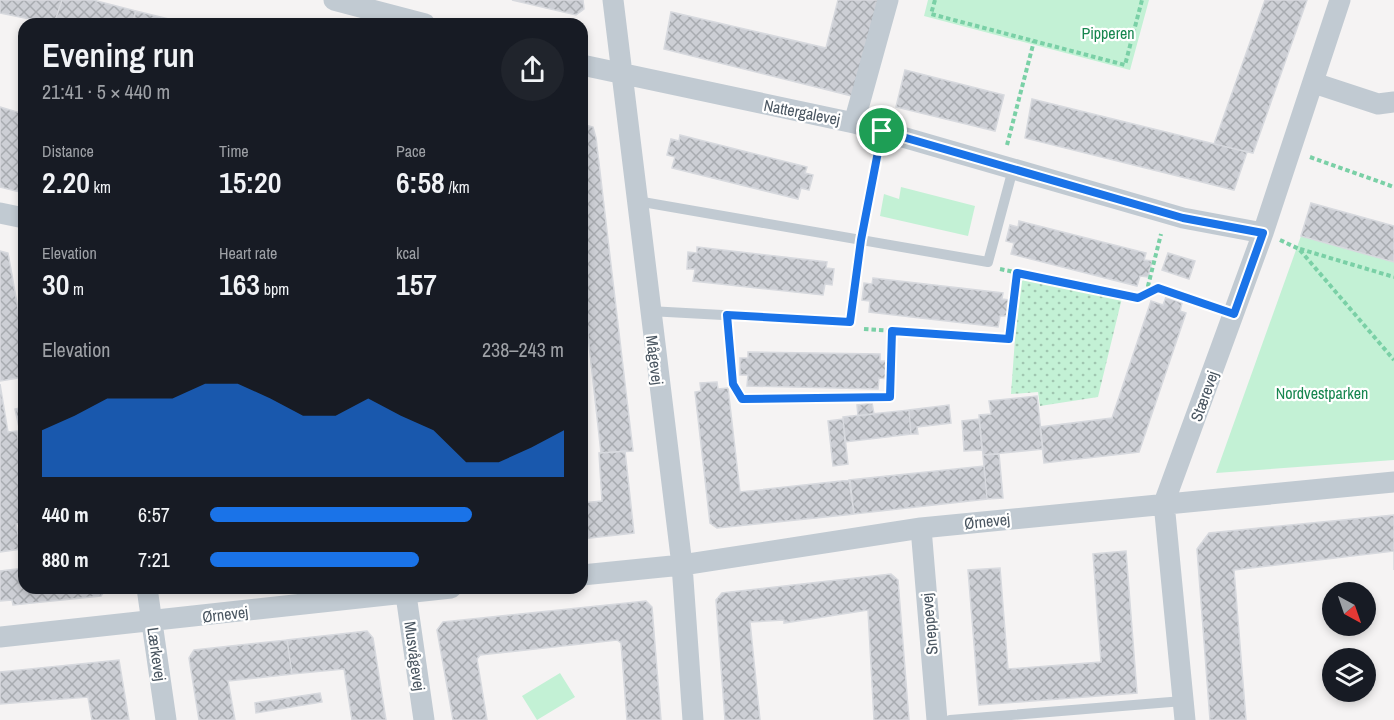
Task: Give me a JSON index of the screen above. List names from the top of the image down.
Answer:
{
  "streets": {
    "street": [
      "Nattergalevej",
      "Mågevej",
      "Stærevej",
      "Ørnevej",
      "Sneppevej",
      "Lærkevej",
      "Musvågevej"
    ]
  },
  "crossings": [
    ["Nattergalevej", "Mågevej"],
    ["Nattergalevej", "Stærevej"],
    ["Mågevej", "Ørnevej"],
    ["Stærevej", "Ørnevej"],
    ["Ørnevej", "Sneppevej"],
    ["Ørnevej", "Lærkevej"]
  ],
  "parks": ["Pipperen", "Nordvestparken"],
  "north": "bottom right",
  "page": {
    "heading": ["Evening run", "21:41 · 5 × 440 m"],
    "stats": [
      ["Distance", "2.20 km"],
      ["Time", "15:20"],
      ["Pace", "6:58 /km"],
      ["Elevation", "30 m"],
      ["Heart rate", "163 bpm"],
      ["kcal", "157"]
    ],
    "chart": ["Elevation", "238–243 m"],
    "list": [
      {
        "name": "440 m",
        "note": "6:57"
      },
      {
        "name": "880 m",
        "note": "7:21"
      }
    ]
  }
}
